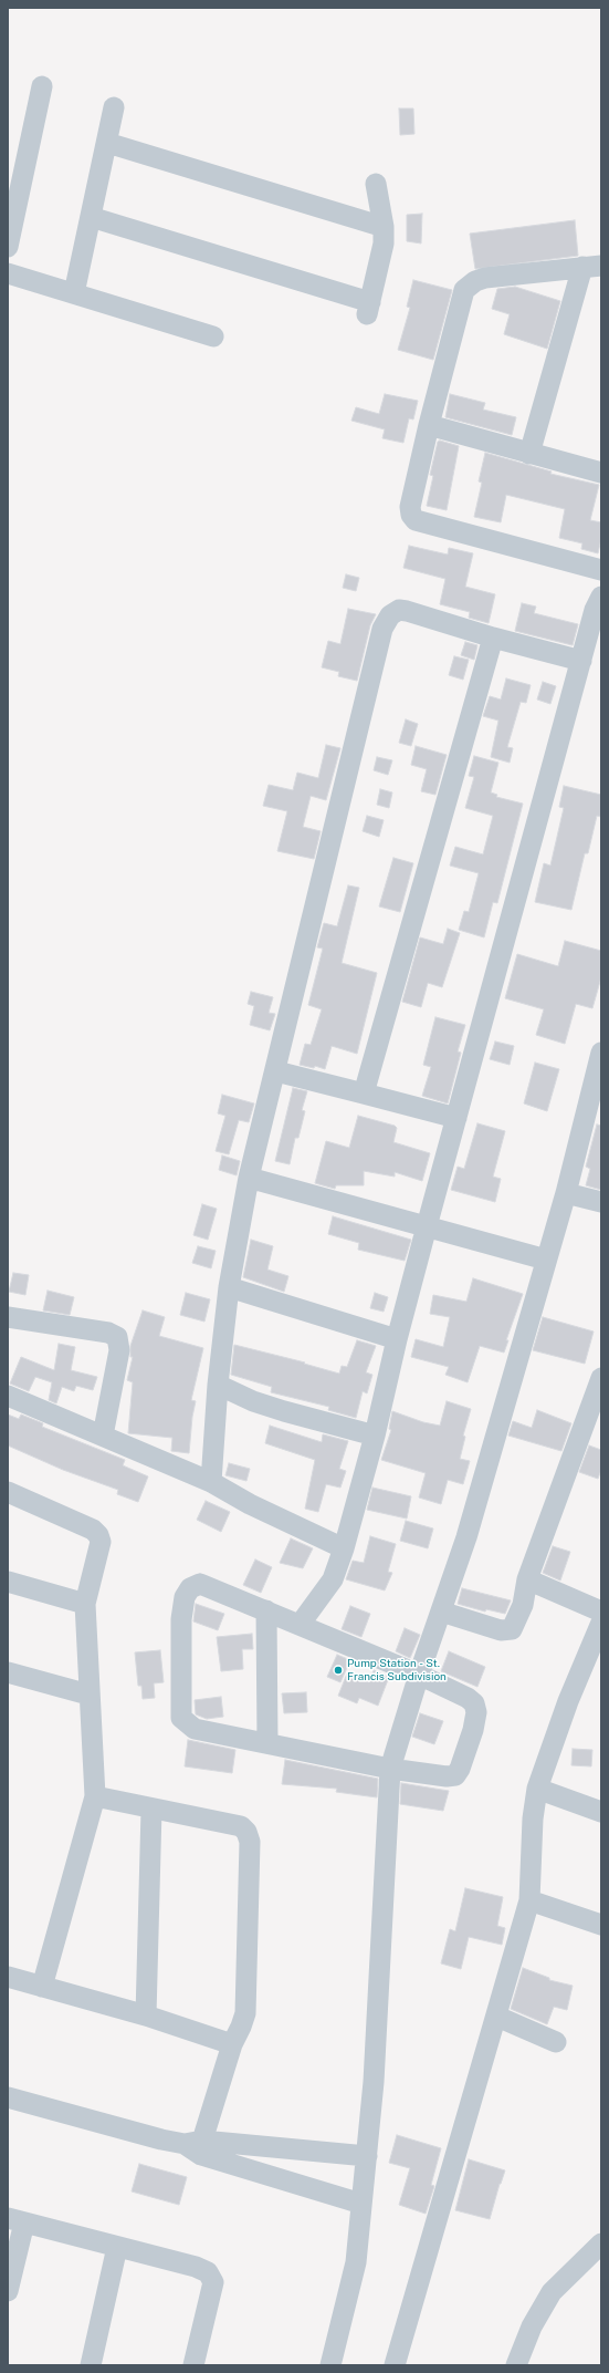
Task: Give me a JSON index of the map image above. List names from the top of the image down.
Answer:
{
  "places": ["Pump Station - St. Francis Subdivision"]
}
